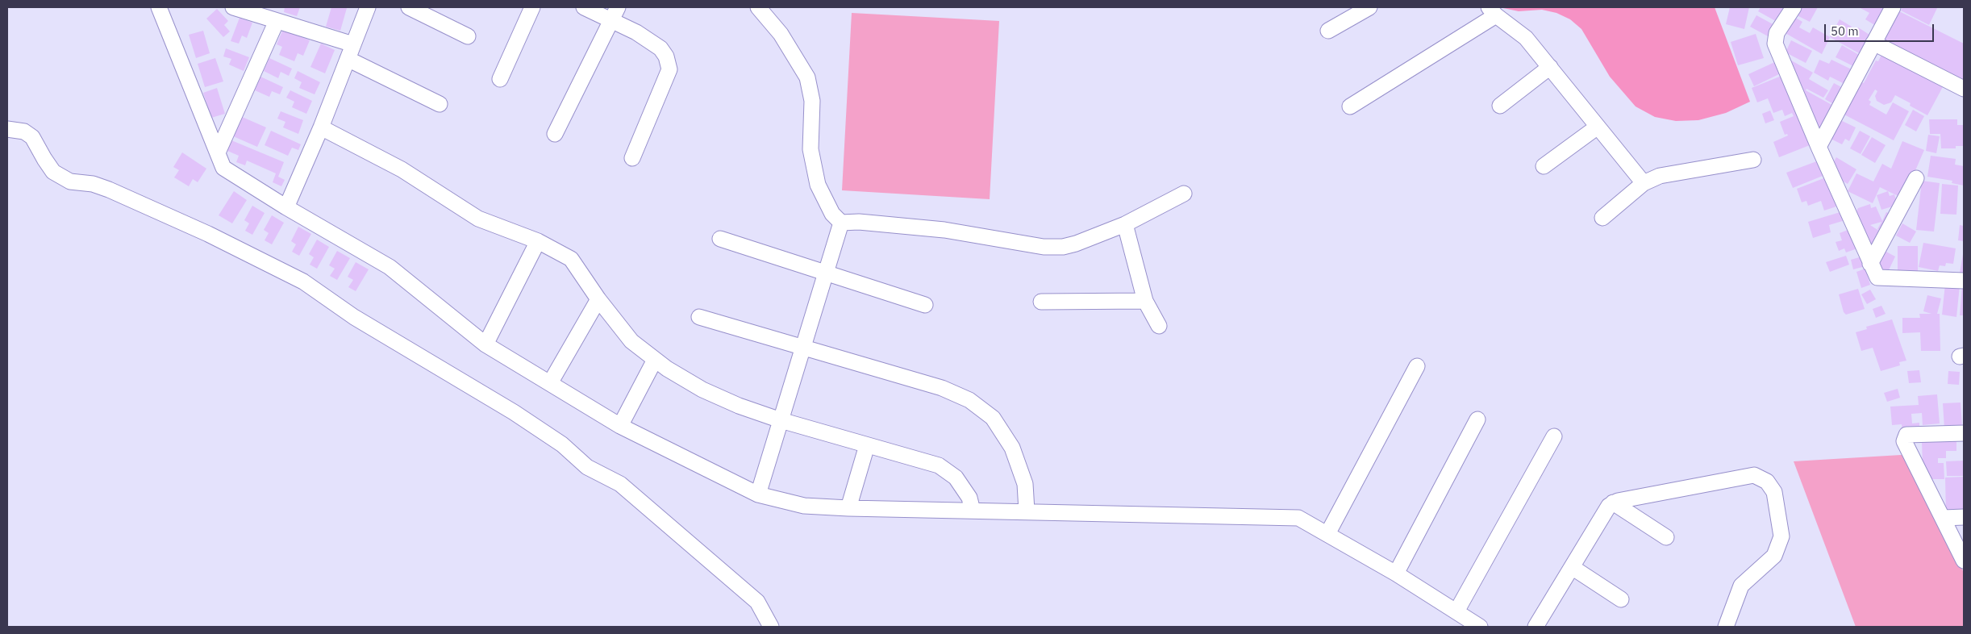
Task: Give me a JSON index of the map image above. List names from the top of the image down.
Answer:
{
  "scale_bar": "50 m"
}
